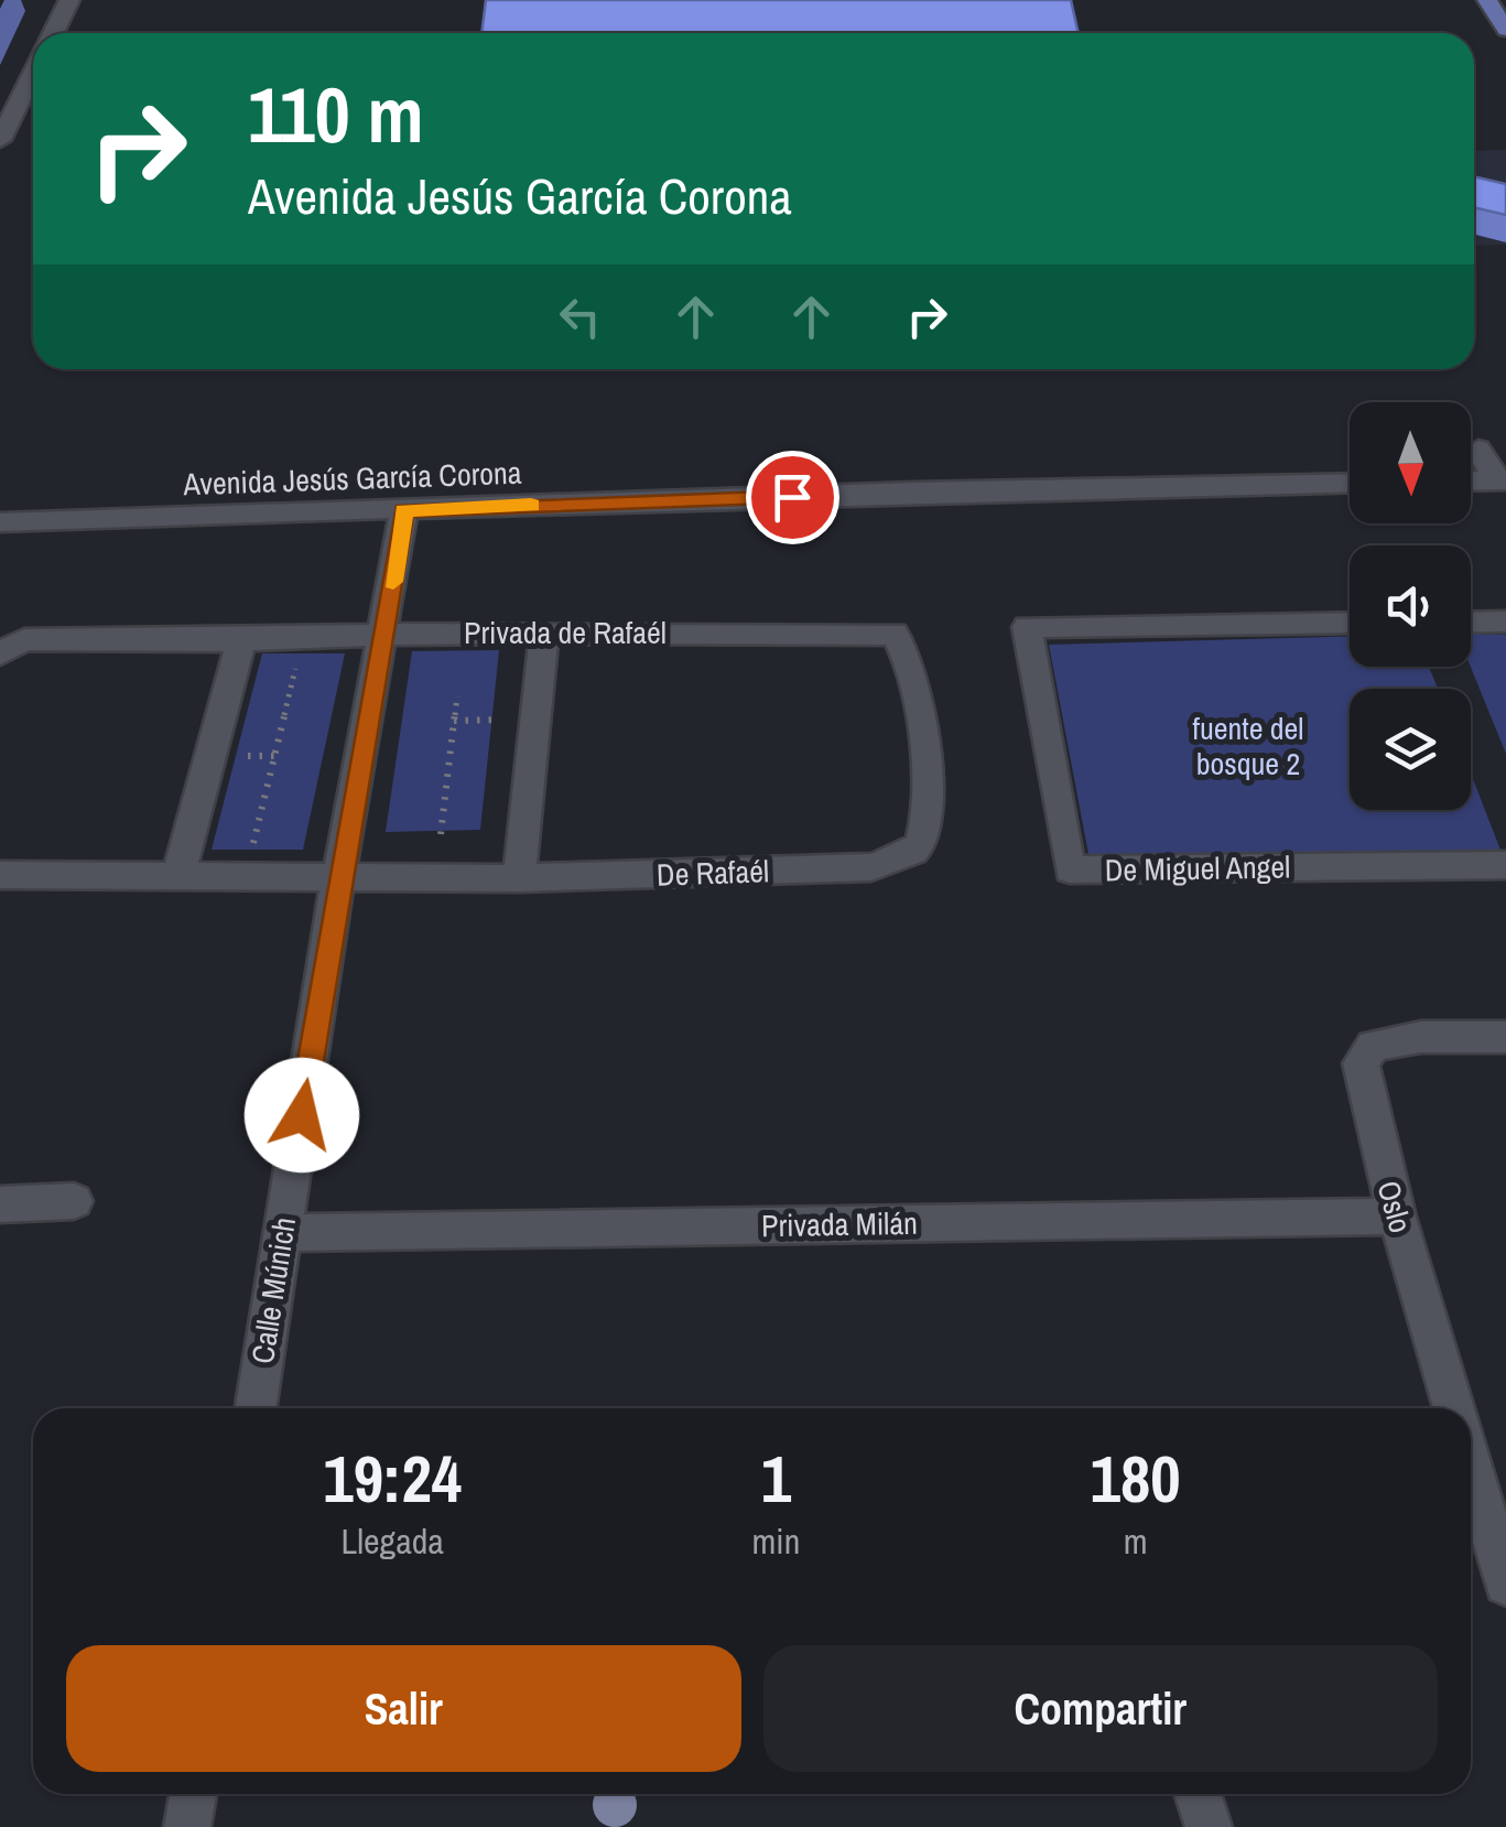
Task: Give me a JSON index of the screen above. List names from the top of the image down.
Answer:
{
  "streets": {
    "street": [
      "Avenida Jesús García Corona",
      "Privada de Rafaél",
      "De Miguel Angel",
      "De Rafaél",
      "Oslo",
      "Privada Milán",
      "Calle Múnich"
    ]
  },
  "crossings": [
    ["Avenida Jesús García Corona", "Calle Múnich"],
    ["Privada de Rafaél", "De Rafaél"],
    ["Privada de Rafaél", "Calle Múnich"],
    ["De Rafaél", "Calle Múnich"],
    ["Oslo", "Privada Milán"],
    ["Privada Milán", "Calle Múnich"]
  ],
  "parks": ["fuente del bosque 2"],
  "north": "bottom",
  "page": {
    "turn": ["110 m", "Avenida Jesús García Corona"],
    "eta": [
      "19:24",
      "Llegada",
      "1",
      "min",
      "180",
      "m"
    ],
    "buttons": ["Salir", "Compartir"]
  }
}
